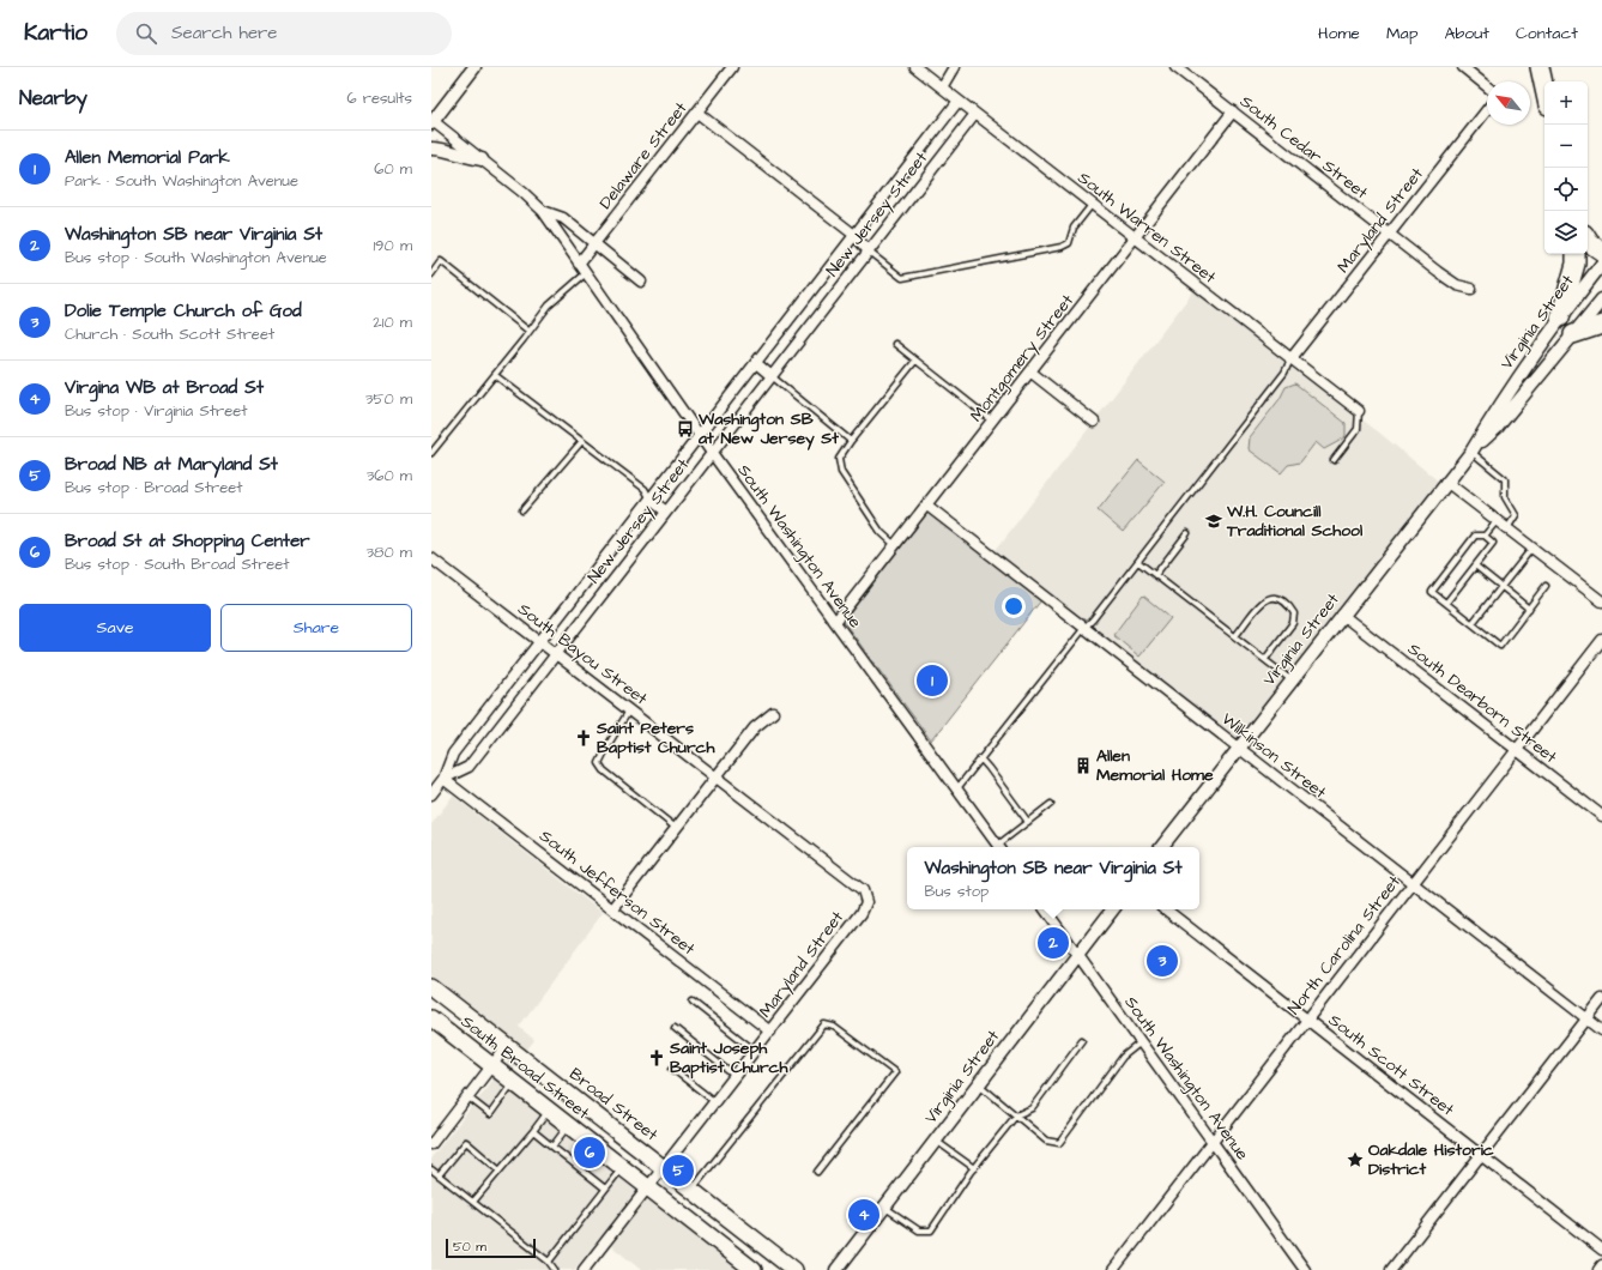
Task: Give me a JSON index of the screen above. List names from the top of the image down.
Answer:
{
  "streets": {
    "main road": ["South Broad Street", "Broad Street"],
    "street": [
      "South Cedar Street",
      "Delaware Street",
      "New Jersey Street",
      "Maryland Street",
      "South Warren Street",
      "Virginia Street",
      "Montgomery Street",
      "South Washington Avenue",
      "South Bayou Street",
      "South Dearborn Street",
      "Wilkinson Street",
      "South Jefferson Street",
      "North Carolina Street",
      "South Scott Street"
    ]
  },
  "crossings": [
    ["South Cedar Street", "Maryland Street"],
    ["South Cedar Street", "Montgomery Street"],
    ["Delaware Street", "South Washington Avenue"],
    ["New Jersey Street", "South Warren Street"],
    ["New Jersey Street", "South Washington Avenue"],
    ["New Jersey Street", "South Bayou Street"],
    ["New Jersey Street", "South Jefferson Street"],
    ["Maryland Street", "South Warren Street"],
    ["Maryland Street", "South Bayou Street"],
    ["Maryland Street", "South Jefferson Street"],
    ["Maryland Street", "South Broad Street"],
    ["Maryland Street", "Broad Street"],
    ["South Warren Street", "Montgomery Street"],
    ["Virginia Street", "South Washington Avenue"],
    ["Virginia Street", "South Dearborn Street"],
    ["Virginia Street", "Wilkinson Street"],
    ["Montgomery Street", "South Washington Avenue"],
    ["Montgomery Street", "Wilkinson Street"],
    ["South Washington Avenue", "North Carolina Street"],
    ["South Dearborn Street", "North Carolina Street"],
    ["Wilkinson Street", "North Carolina Street"],
    ["North Carolina Street", "South Scott Street"]
  ],
  "places": {
    "bus stop": ["Washington SB at New Jersey St"],
    "school or university": ["W.H. Councill Traditional School"],
    "church": ["Saint Peters Baptist Church", "Saint Joseph Baptist Church"],
    "building": ["Allen Memorial Home"],
    "place": ["Oakdale Historic District"]
  },
  "scale_bar": "50 m",
  "north": "top left",
  "page": {
    "header": "Kartio",
    "search": "Search here",
    "nav": [
      "Home",
      "Map",
      "About",
      "Contact"
    ],
    "heading": ["Nearby", "6 results"],
    "map_buttons": ["+", "−"],
    "list": [
      {
        "mark": "1",
        "name": "Allen Memorial Park",
        "note": "Park · South Washington Avenue",
        "value": "60 m"
      },
      {
        "mark": "2",
        "name": "Washington SB near Virginia St",
        "note": "Bus stop · South Washington Avenue",
        "value": "190 m"
      },
      {
        "mark": "3",
        "name": "Dolie Temple Church of God",
        "note": "Church · South Scott Street",
        "value": "210 m"
      },
      {
        "mark": "4",
        "name": "Virgina WB at Broad St",
        "note": "Bus stop · Virginia Street",
        "value": "350 m"
      },
      {
        "mark": "5",
        "name": "Broad NB at Maryland St",
        "note": "Bus stop · Broad Street",
        "value": "360 m"
      },
      {
        "mark": "6",
        "name": "Broad St at Shopping Center",
        "note": "Bus stop · South Broad Street",
        "value": "380 m"
      }
    ],
    "buttons": ["Save", "Share"],
    "pins": [
      "1",
      "2",
      "3",
      "6",
      "5",
      "4"
    ],
    "popup": ["Washington SB near Virginia St", "Bus stop"],
    "scale": "50 m"
  }
}
